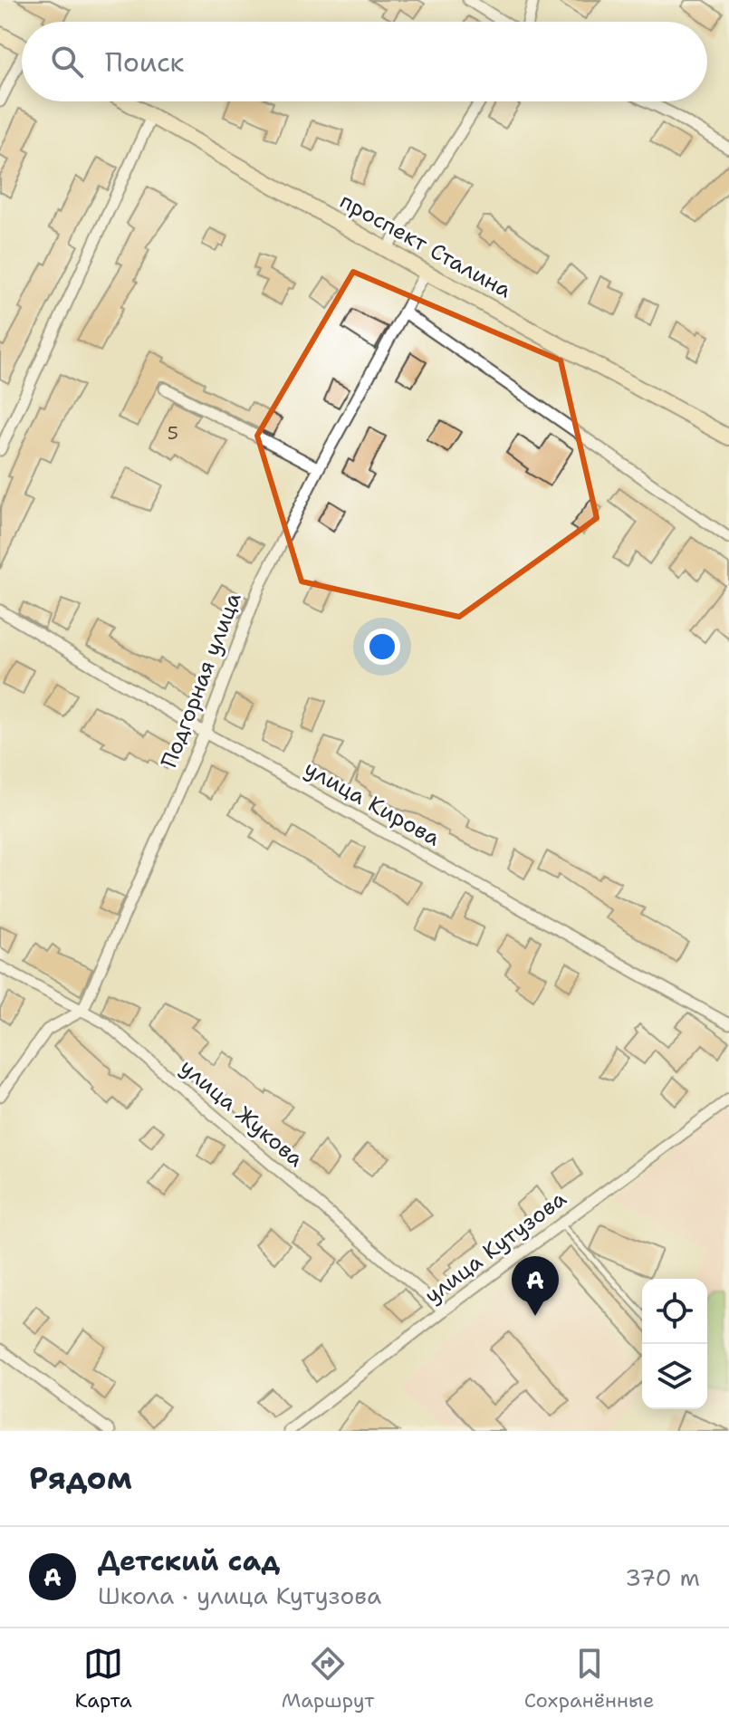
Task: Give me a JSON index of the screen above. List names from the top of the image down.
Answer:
{
  "streets": {
    "street": [
      "проспект Сталина",
      "Подгорная улица",
      "улица Кирова",
      "улица Жукова",
      "улица Кутузова"
    ]
  },
  "crossings": [
    ["проспект Сталина", "Подгорная улица"],
    ["Подгорная улица", "улица Кирова"],
    ["Подгорная улица", "улица Жукова"],
    ["улица Жукова", "улица Кутузова"]
  ],
  "house_numbers": ["5"],
  "page": {
    "search": "Поиск",
    "pins": "A",
    "heading": "Рядом",
    "list": [
      {
        "mark": "A",
        "name": "Детский сад",
        "note": "Школа · улица Кутузова",
        "value": "370 m"
      }
    ],
    "nav": ["Карта", "Маршрут", "Сохранённые"]
  }
}
